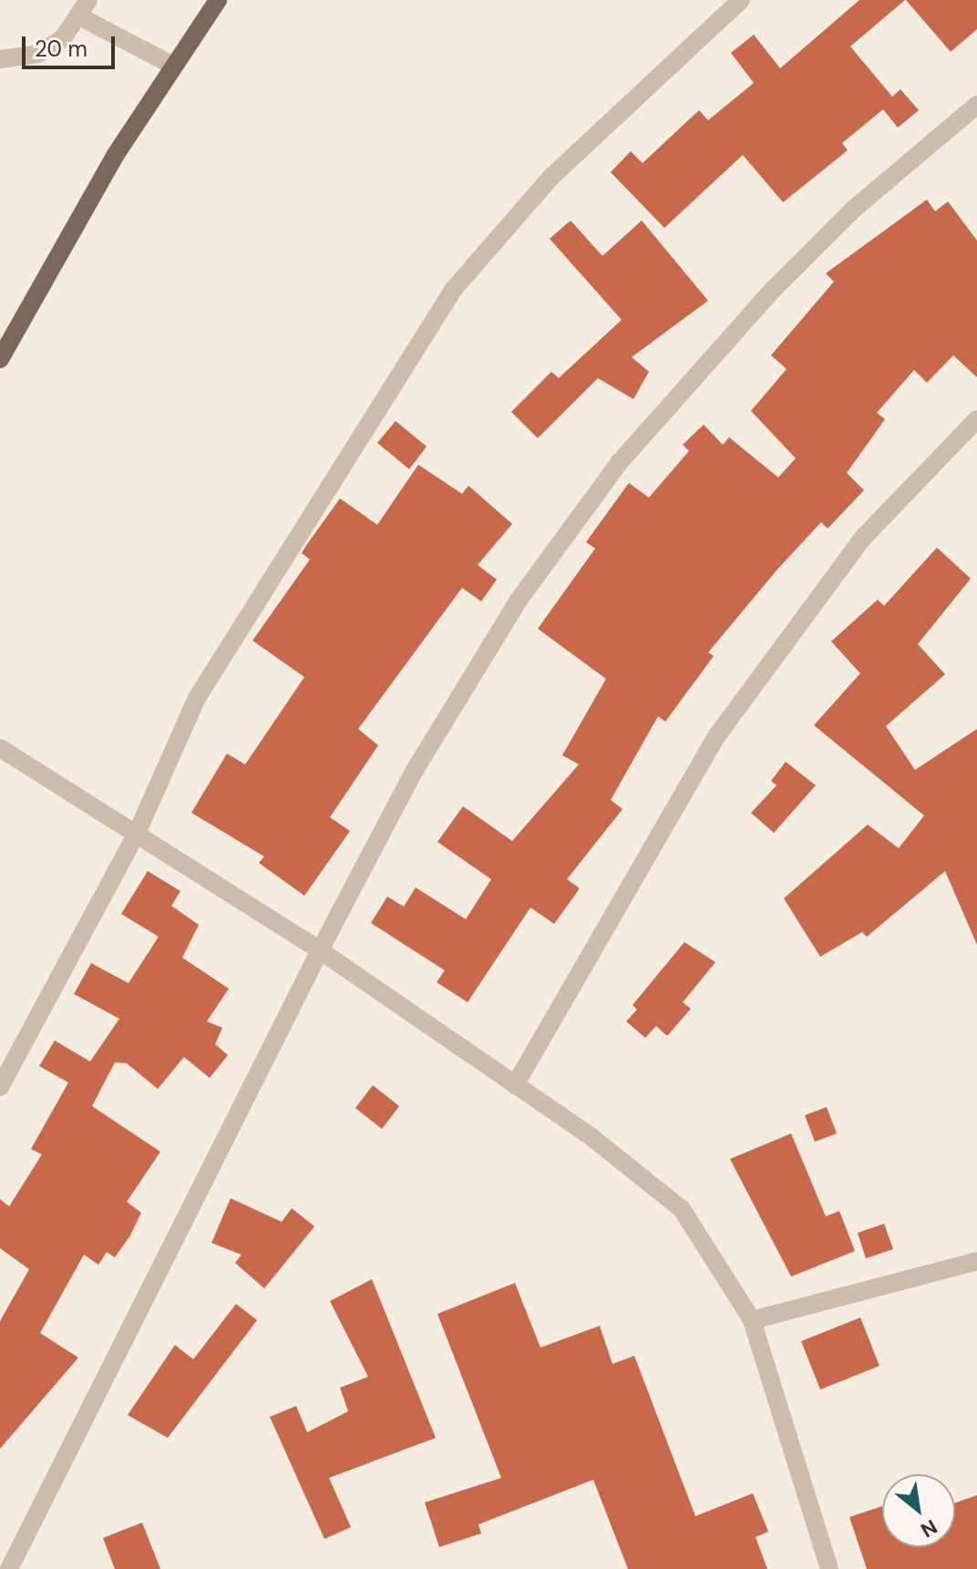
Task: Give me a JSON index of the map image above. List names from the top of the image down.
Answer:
{
  "scale_bar": "20 m",
  "north": "bottom right"
}
